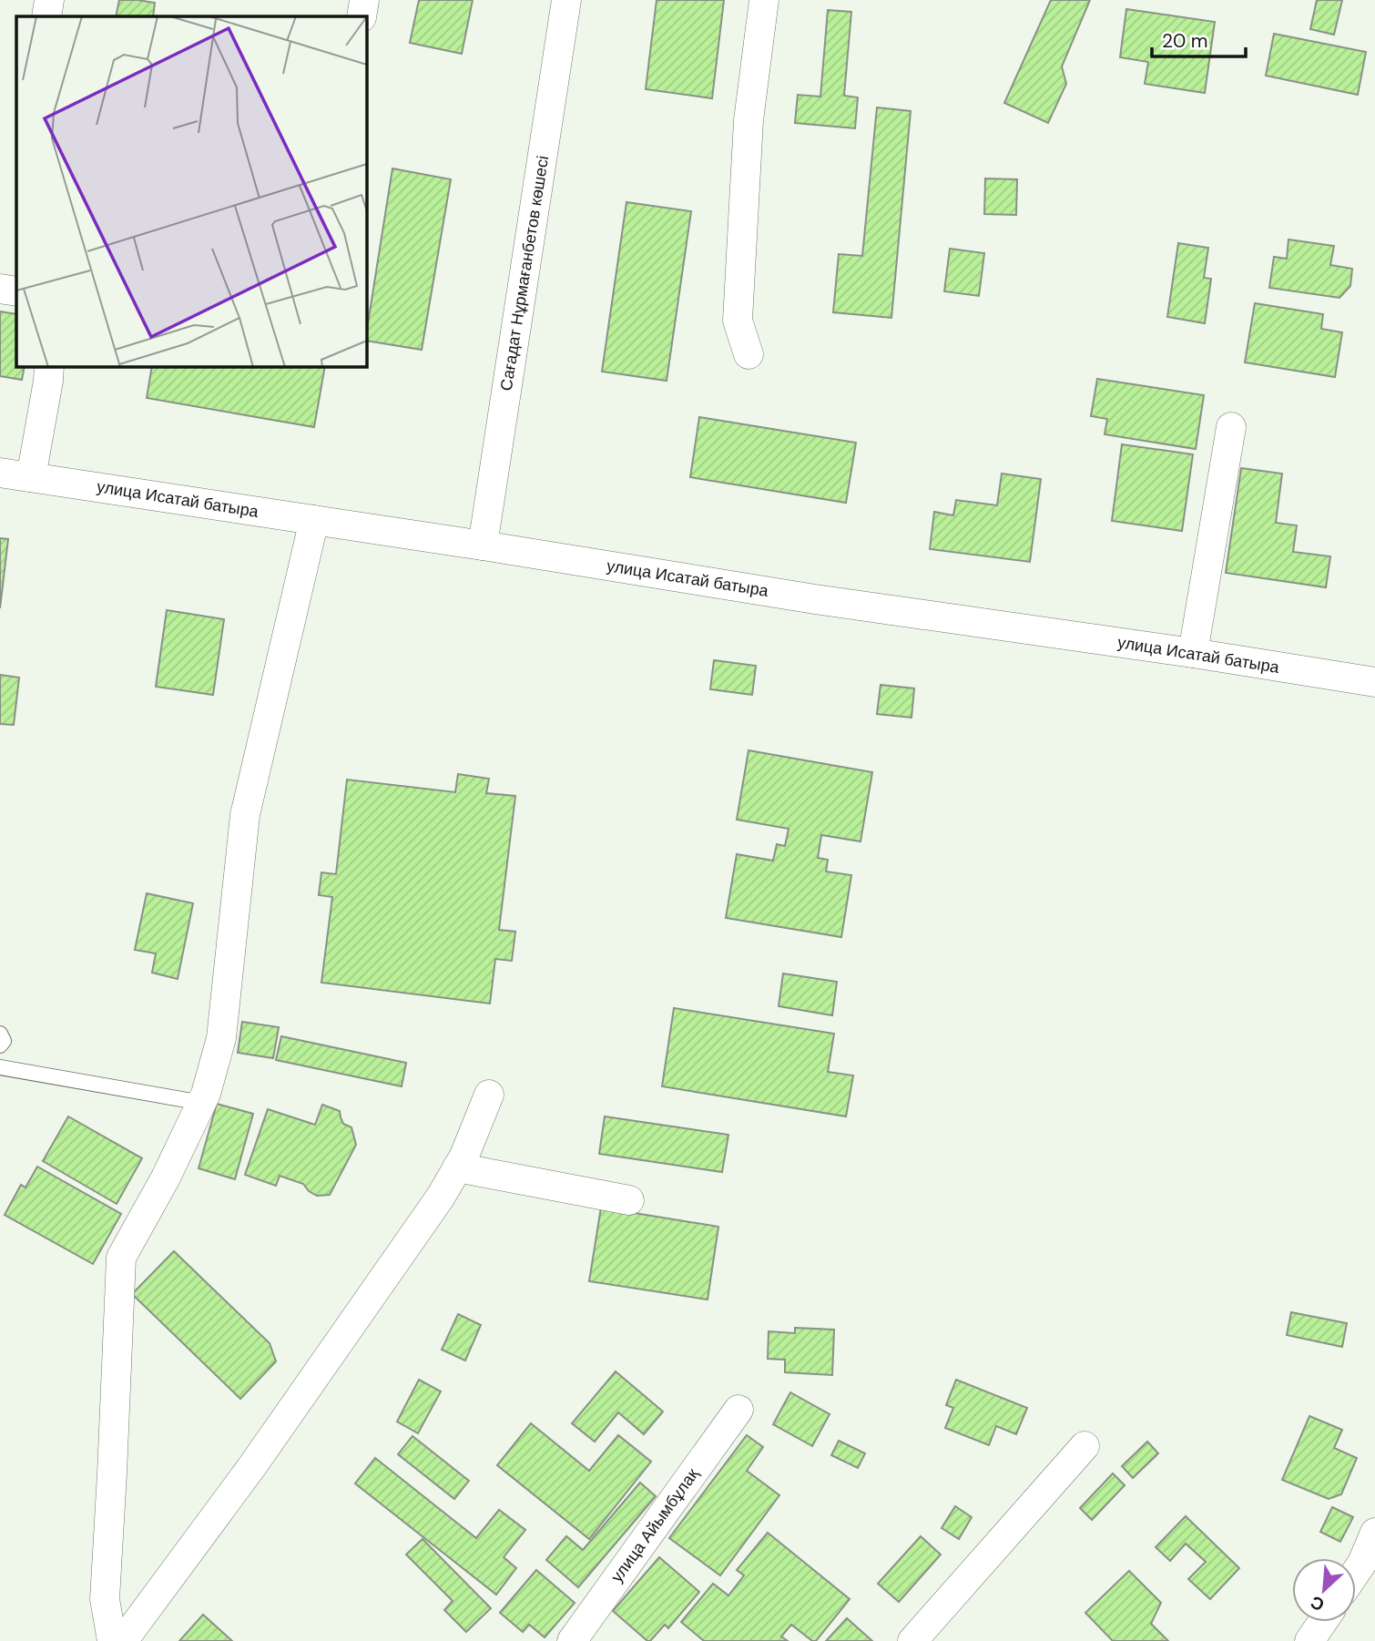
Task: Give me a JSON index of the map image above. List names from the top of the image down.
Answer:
{
  "streets": {
    "street": ["Сағадат Нұрмағанбетов көшесі", "улица Исатай батыра", "улица Айымбұлақ"]
  },
  "crossings": [
    ["Сағадат Нұрмағанбетов көшесі", "улица Исатай батыра"]
  ],
  "scale_bar": "20 m",
  "north": "bottom left"
}
